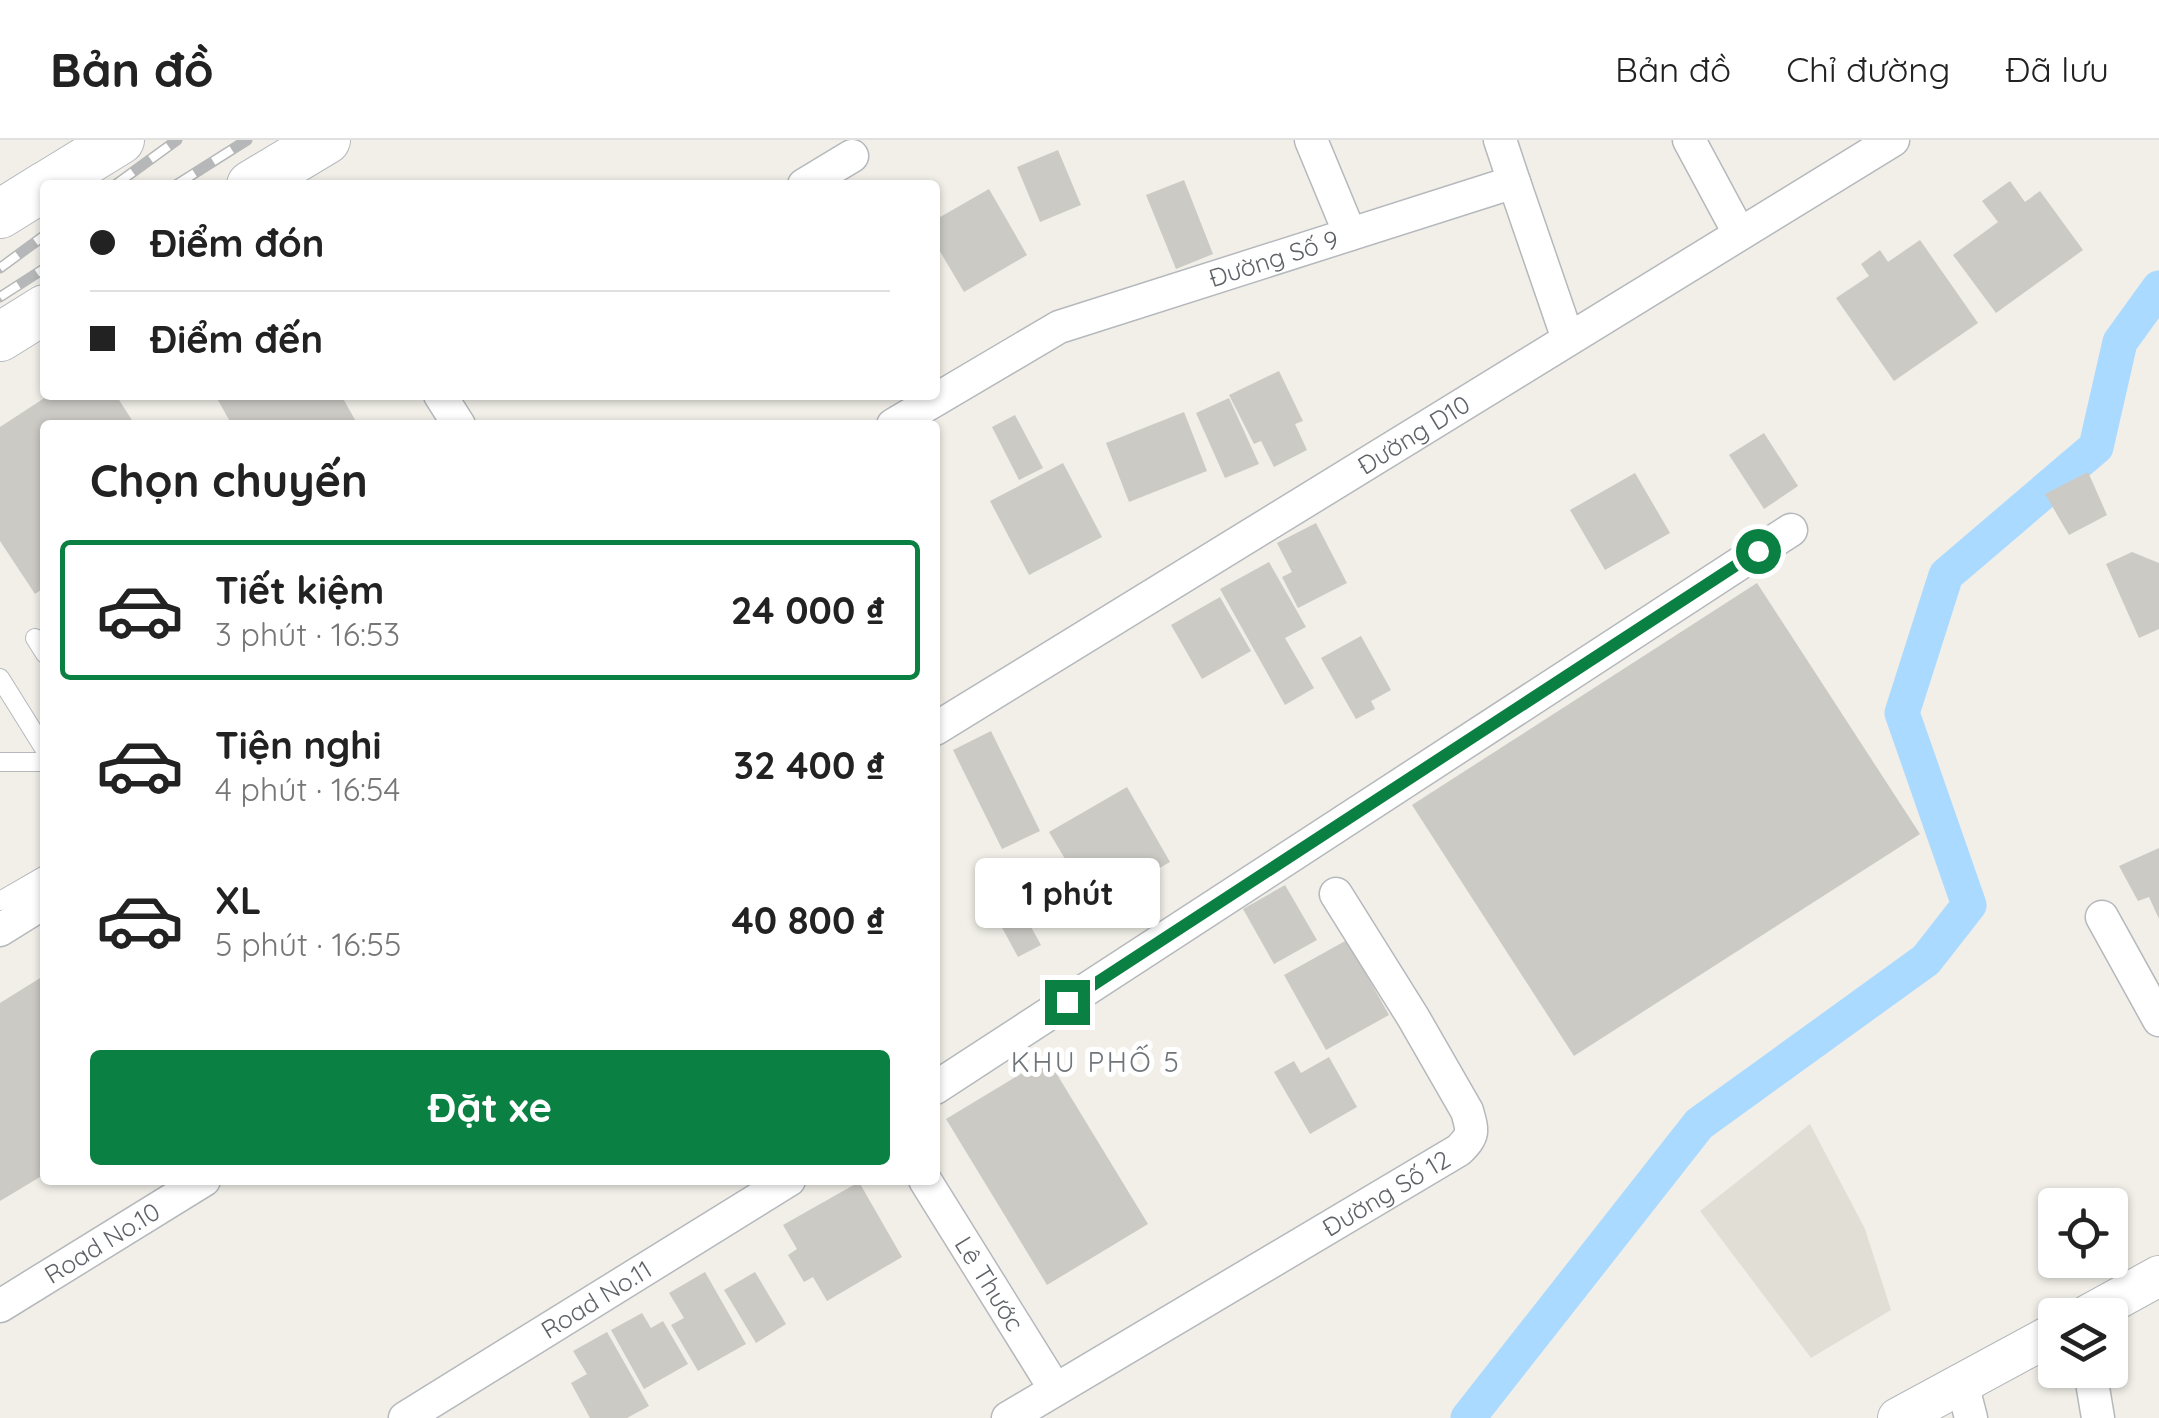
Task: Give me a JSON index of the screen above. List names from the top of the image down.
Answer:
{
  "streets": {
    "street": [
      "Đường Số 9",
      "Đường D10",
      "Đường Số 12",
      "Road No.10",
      "Lê Thước",
      "Road No.11"
    ]
  },
  "crossings": [
    ["Đường Số 12", "Lê Thước"]
  ],
  "districts": ["KHU PHỐ 5"],
  "page": {
    "header": "Bản đồ",
    "nav": ["Bản đồ", "Chỉ đường", "Đã lưu"],
    "banner": ["Điểm đón", "Điểm đến"],
    "heading": "Chọn chuyến",
    "list": [
      {
        "name": "Tiết kiệm",
        "note": "3 phút · 16:53",
        "value": "24 000 ₫"
      },
      {
        "name": "Tiện nghi",
        "note": "4 phút · 16:54",
        "value": "32 400 ₫"
      },
      {
        "name": "XL",
        "note": "5 phút · 16:55",
        "value": "40 800 ₫"
      }
    ],
    "bubble": "1 phút",
    "buttons": "Đặt xe"
  }
}
